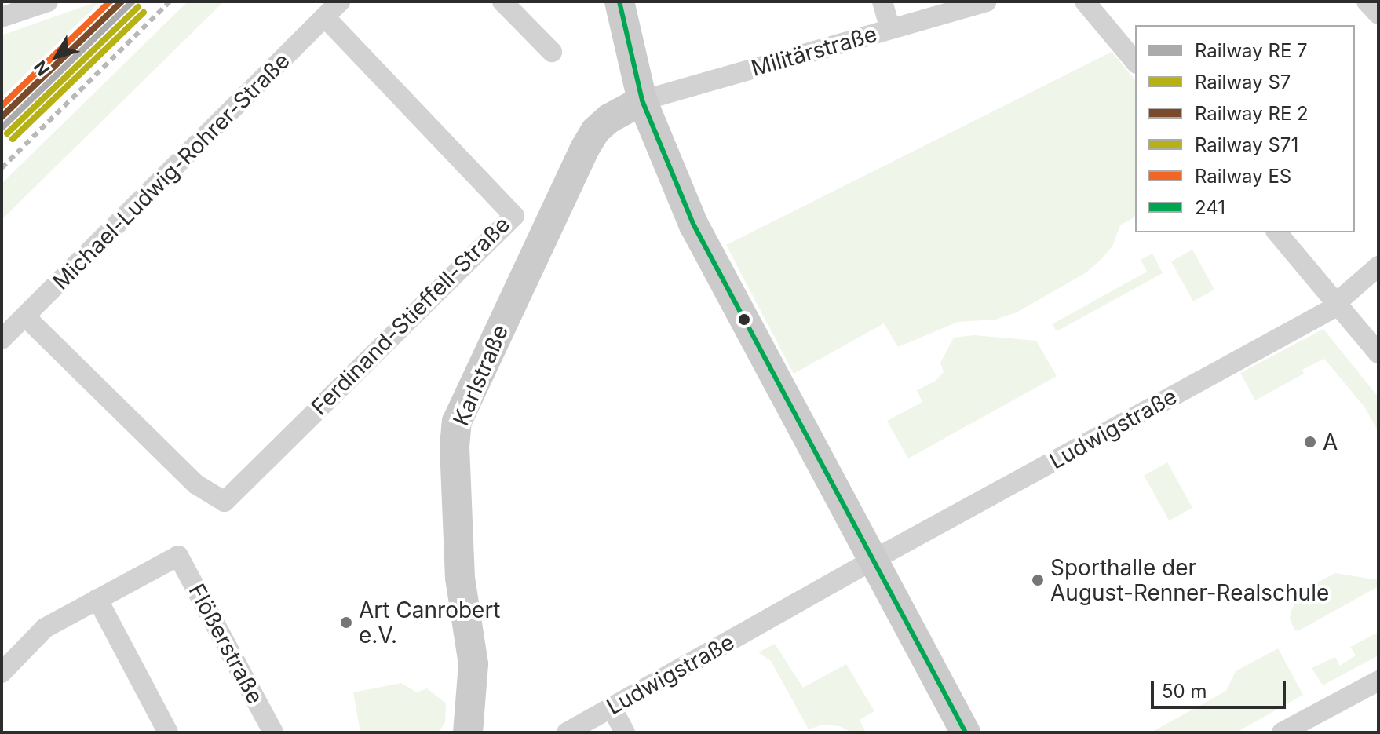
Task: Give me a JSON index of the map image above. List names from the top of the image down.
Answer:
{
  "streets": {
    "main road": ["Karlstraße"],
    "street": [
      "Militärstraße",
      "Michael-Ludwig-Rohrer-Straße",
      "Ferdinand-Stieffell-Straße",
      "Ludwigstraße",
      "Flößerstraße"
    ]
  },
  "crossings": [
    ["Militärstraße", "Karlstraße"],
    ["Michael-Ludwig-Rohrer-Straße", "Ferdinand-Stieffell-Straße"]
  ],
  "places": ["A", "Sporthalle der August-Renner-Realschule", "Art Canrobert e.V."],
  "lines": [
    "rail line ES",
    "transit line 241",
    "rail line S7",
    "rail line S71"
  ],
  "legend": [
    "Railway RE 7",
    "Railway S7",
    "Railway RE 2",
    "Railway S71",
    "Railway ES",
    "241"
  ],
  "scale_bar": "50 m",
  "north": "bottom left"
}
